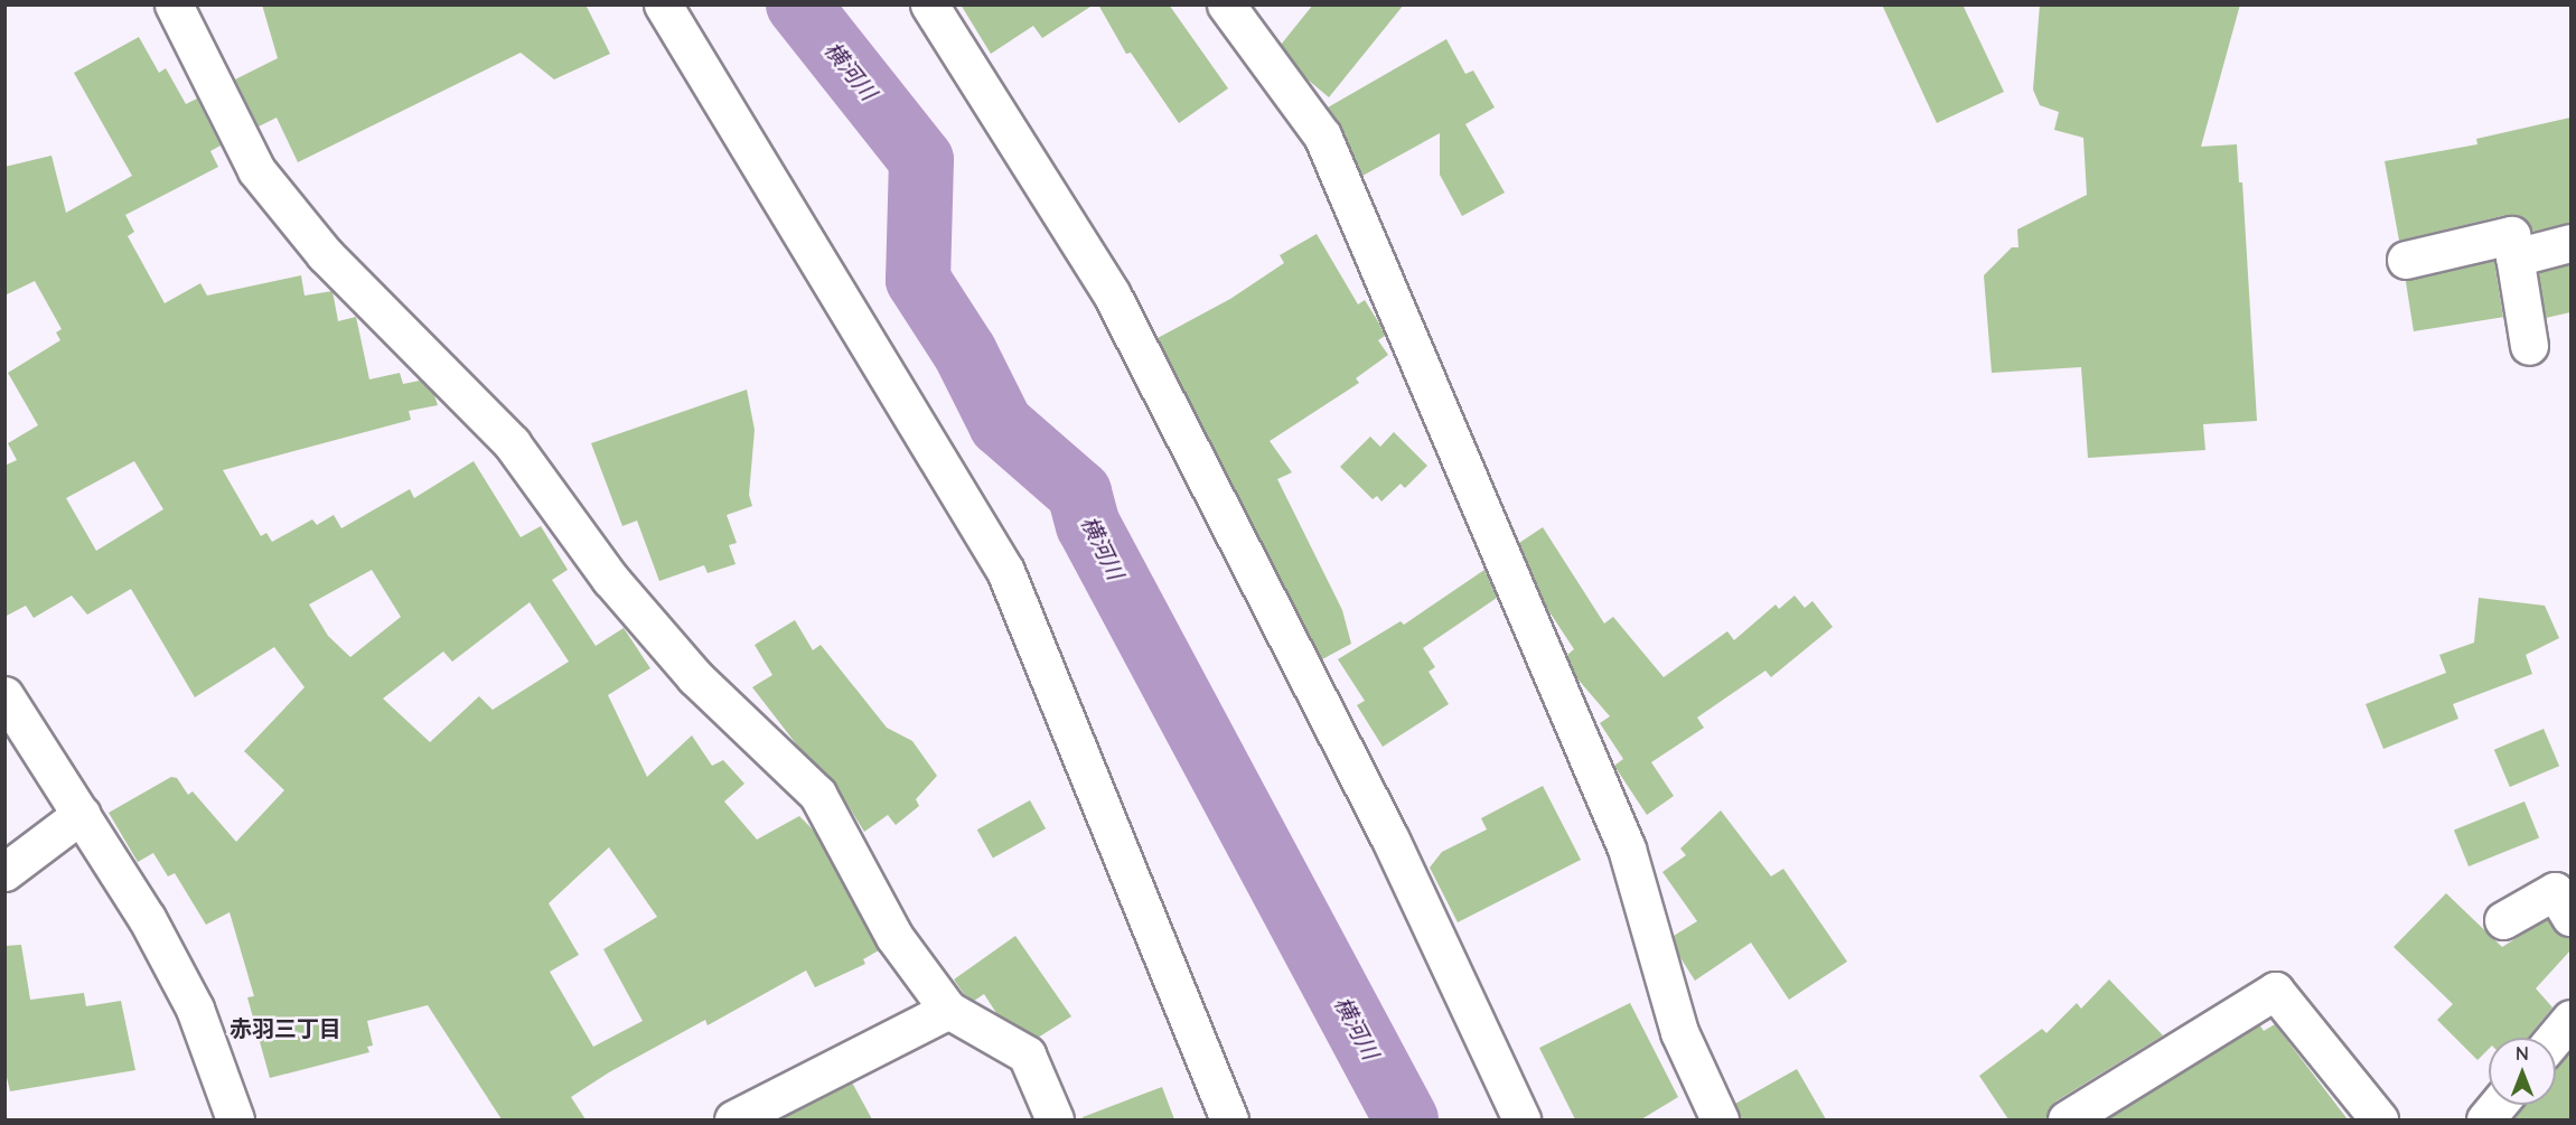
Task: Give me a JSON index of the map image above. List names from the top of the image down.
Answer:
{
  "districts": ["赤羽三丁目"],
  "water": ["横河川"],
  "north": "top"
}
